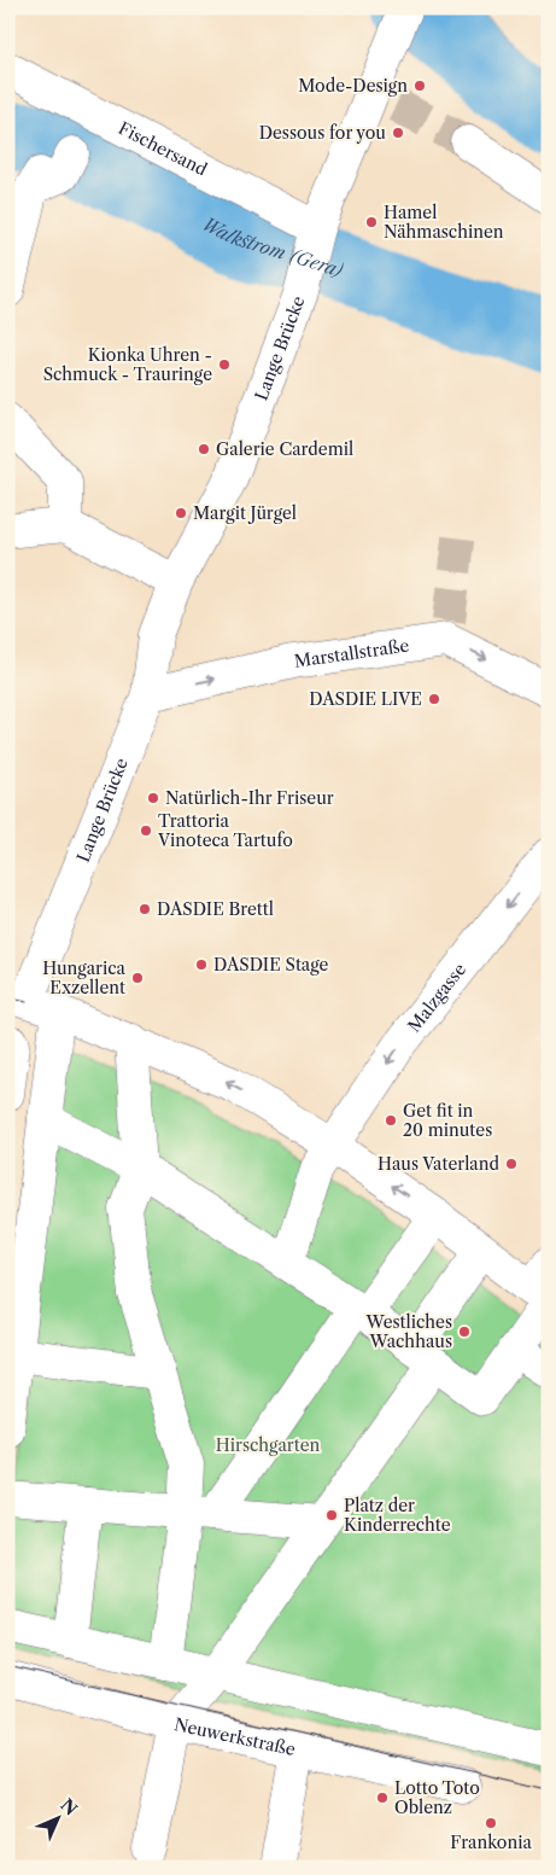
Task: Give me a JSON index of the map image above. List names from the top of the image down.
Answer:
{
  "streets": {
    "street": [
      "Fischersand",
      "Lange Brücke",
      "Marstallstraße",
      "Malzgasse",
      "Neuwerkstraße"
    ]
  },
  "crossings": [
    ["Fischersand", "Lange Brücke"],
    ["Lange Brücke", "Marstallstraße"]
  ],
  "one_way": ["Marstallstraße", "Malzgasse"],
  "water": ["Walkstrom (Gera)"],
  "parks": ["Hirschgarten"],
  "places": [
    "Mode-Design",
    "Dessous for you",
    "Hamel Nähmaschinen",
    "Kionka Uhren - Schmuck - Trauringe",
    "Galerie Cardemil",
    "Margit Jürgel",
    "DASDIE LIVE",
    "Natürlich-Ihr Friseur",
    "Trattoria Vinoteca Tartufo",
    "DASDIE Brettl",
    "DASDIE Stage",
    "Hungarica Exzellent",
    "Get fit in 20 minutes",
    "Haus Vaterland",
    "Westliches Wachhaus",
    "Platz der Kinderrechte",
    "Lotto Toto Oblenz",
    "Frankonia"
  ],
  "north": "top right"
}
